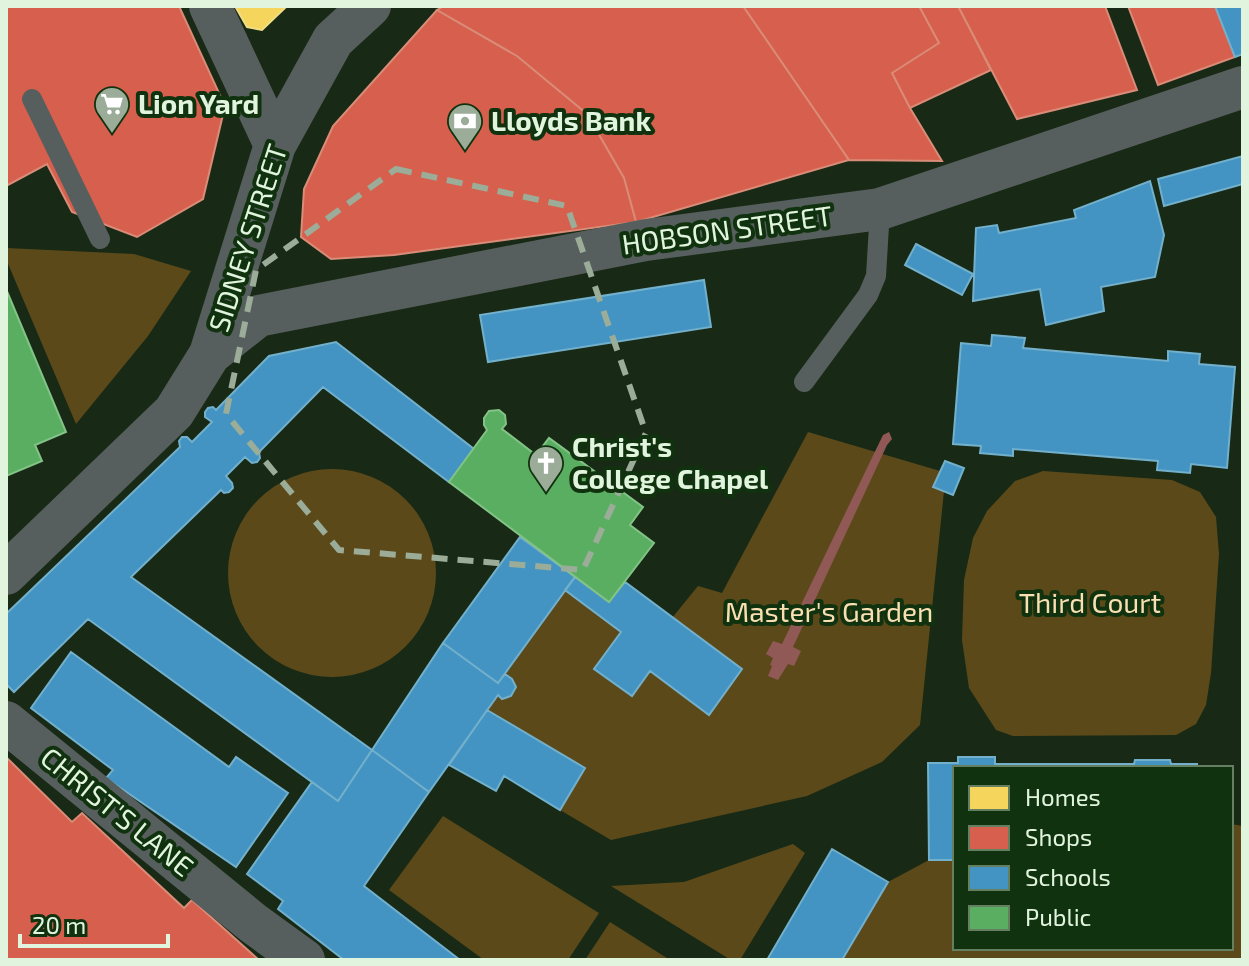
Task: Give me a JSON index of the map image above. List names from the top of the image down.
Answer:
{
  "streets": {
    "street": ["HOBSON STREET", "SIDNEY STREET", "CHRIST'S LANE"]
  },
  "crossings": [
    ["HOBSON STREET", "SIDNEY STREET"]
  ],
  "parks": ["Third Court", "Master's Garden"],
  "places": {
    "supermarket": ["Lion Yard"],
    "bank": ["Lloyds Bank"],
    "church": ["Christ's College Chapel"]
  },
  "legend": [
    "Homes",
    "Shops",
    "Schools",
    "Public"
  ],
  "scale_bar": "20 m"
}
